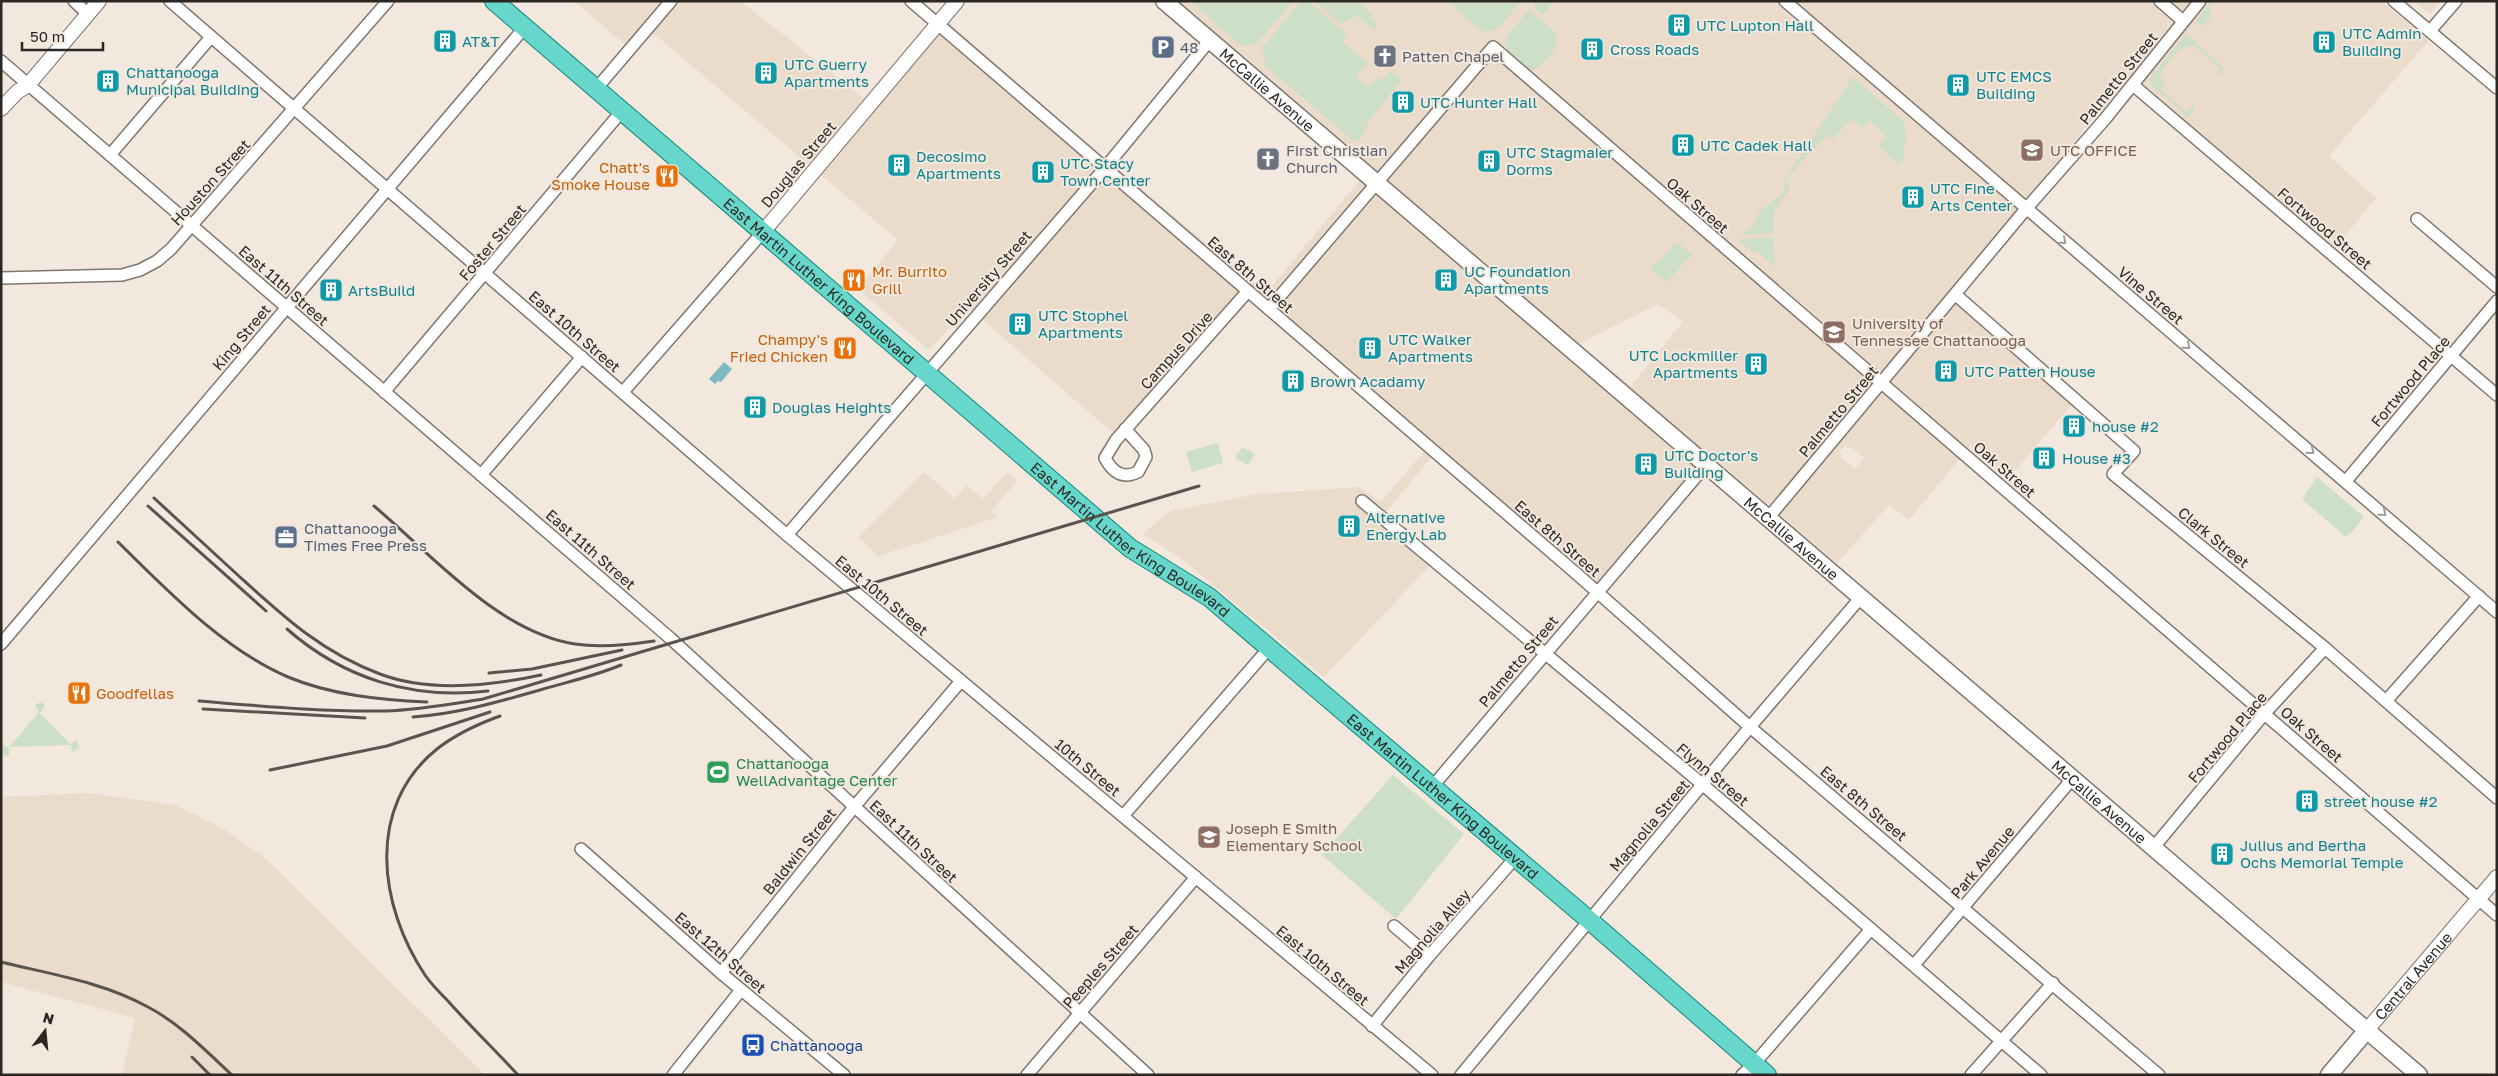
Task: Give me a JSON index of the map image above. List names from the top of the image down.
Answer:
{
  "streets": {
    "main road": ["McCallie Avenue", "East Martin Luther King Boulevard", "Central Avenue"],
    "street": [
      "Palmetto Street",
      "Douglas Street",
      "Houston Street",
      "Oak Street",
      "Fortwood Street",
      "Foster Street",
      "East 8th Street",
      "University Street",
      "East 11th Street",
      "Vine Street",
      "East 10th Street",
      "King Street",
      "Campus Drive",
      "Fortwood Place",
      "Clark Street",
      "10th Street",
      "Flynn Street",
      "Magnolia Street",
      "Baldwin Street",
      "Park Avenue",
      "Magnolia Alley",
      "East 12th Street",
      "Peeples Street"
    ]
  },
  "crossings": [
    ["Palmetto Street", "McCallie Avenue"],
    ["Palmetto Street", "Oak Street"],
    ["Palmetto Street", "Fortwood Street"],
    ["Palmetto Street", "East 8th Street"],
    ["Palmetto Street", "East Martin Luther King Boulevard"],
    ["Palmetto Street", "Vine Street"],
    ["Palmetto Street", "Clark Street"],
    ["Palmetto Street", "Flynn Street"],
    ["McCallie Avenue", "Oak Street"],
    ["McCallie Avenue", "University Street"],
    ["McCallie Avenue", "Fortwood Place"],
    ["McCallie Avenue", "Magnolia Street"],
    ["McCallie Avenue", "Park Avenue"],
    ["McCallie Avenue", "Central Avenue"],
    ["Douglas Street", "East 8th Street"],
    ["Douglas Street", "East Martin Luther King Boulevard"],
    ["Douglas Street", "East 10th Street"],
    ["Houston Street", "East 11th Street"],
    ["Houston Street", "East 10th Street"],
    ["Oak Street", "Fortwood Place"],
    ["Oak Street", "Central Avenue"],
    ["Fortwood Street", "Fortwood Place"],
    ["Foster Street", "East Martin Luther King Boulevard"],
    ["Foster Street", "East 11th Street"],
    ["Foster Street", "East 10th Street"],
    ["East 8th Street", "University Street"],
    ["East 8th Street", "Campus Drive"],
    ["East 8th Street", "Magnolia Street"],
    ["East 8th Street", "Park Avenue"],
    ["University Street", "East Martin Luther King Boulevard"],
    ["University Street", "East 10th Street"],
    ["East Martin Luther King Boulevard", "King Street"],
    ["East Martin Luther King Boulevard", "Magnolia Street"],
    ["East Martin Luther King Boulevard", "Magnolia Alley"],
    ["East 11th Street", "King Street"],
    ["East 11th Street", "Baldwin Street"],
    ["East 11th Street", "Peeples Street"],
    ["Vine Street", "Fortwood Place"],
    ["East 10th Street", "King Street"],
    ["East 10th Street", "10th Street"],
    ["East 10th Street", "Baldwin Street"],
    ["East 10th Street", "Magnolia Alley"],
    ["East 10th Street", "Peeples Street"],
    ["Fortwood Place", "Clark Street"],
    ["10th Street", "Baldwin Street"],
    ["10th Street", "Peeples Street"],
    ["Flynn Street", "Magnolia Street"],
    ["Flynn Street", "Park Avenue"],
    ["Baldwin Street", "East 12th Street"]
  ],
  "one_way": ["Vine Street"],
  "places": {
    "building": [
      "UTC Lupton Hall",
      "AT&T",
      "UTC Admin Building",
      "Cross Roads",
      "UTC Guerry Apartments",
      "Chattanooga Municipal Building",
      "UTC EMCS Building",
      "UTC Hunter Hall",
      "UTC Cadek Hall",
      "UTC Stagmaier Dorms",
      "Decosimo Apartments",
      "UTC Stacy Town Center",
      "UTC Fine Arts Center",
      "UC Foundation Apartments",
      "ArtsBuild",
      "UTC Stophel Apartments",
      "UTC Walker Apartments",
      "UTC Lockmiller Apartments",
      "UTC Patten House",
      "Brown Acadamy",
      "Douglas Heights",
      "house #2",
      "House #3",
      "UTC Doctor's Building",
      "Alternative Energy Lab",
      "street house #2",
      "Julius and Bertha Ochs Memorial Temple"
    ],
    "parking": ["48"],
    "church": ["Patten Chapel", "First Christian Church"],
    "school or university": ["UTC OFFICE", "University of Tennessee Chattanooga", "Joseph E Smith Elementary School"],
    "restaurant": [
      "Chatt's Smoke House",
      "Mr. Burrito Grill",
      "Champy's Fried Chicken",
      "Goodfellas"
    ],
    "office": ["Chattanooga Times Free Press"],
    "sports": ["Chattanooga WellAdvantage Center"],
    "bus stop": ["Chattanooga"]
  },
  "scale_bar": "50 m",
  "north": "top"
}
